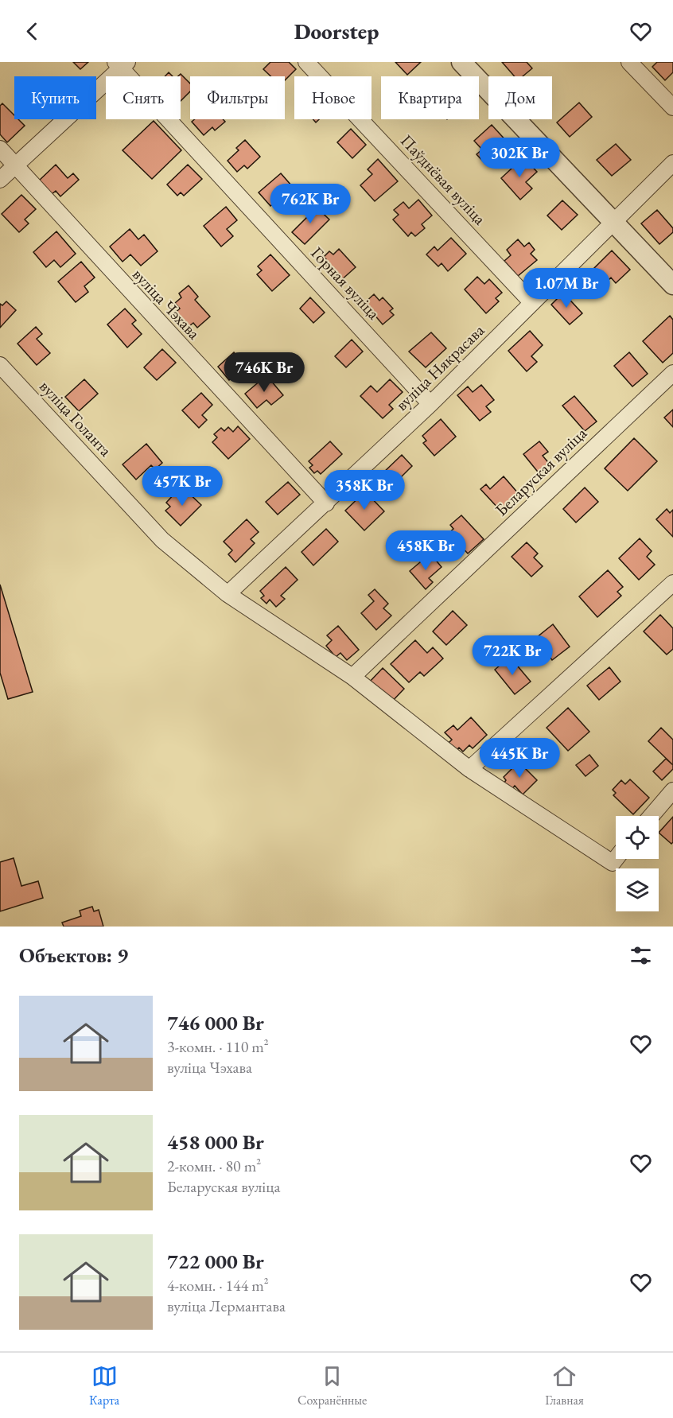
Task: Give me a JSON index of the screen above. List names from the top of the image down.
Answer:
{
  "streets": {
    "street": [
      "Паўднёвая вуліца",
      "Горная вуліца",
      "вуліца Чэхава",
      "вуліца Някрасава",
      "вуліца Голанта",
      "Беларуская вуліца"
    ]
  },
  "crossings": [
    ["Паўднёвая вуліца", "вуліца Някрасава"],
    ["Горная вуліца", "вуліца Някрасава"],
    ["вуліца Чэхава", "вуліца Някрасава"],
    ["вуліца Някрасава", "вуліца Голанта"],
    ["вуліца Голанта", "Беларуская вуліца"]
  ],
  "page": {
    "header": "Doorstep",
    "chip": [
      "Купить",
      "Снять",
      "Фильтры",
      "Новое",
      "Квартира",
      "Дом"
    ],
    "price": [
      "302K Br",
      "762K Br",
      "1.07M Br",
      "746K Br",
      "457K Br",
      "358K Br",
      "458K Br",
      "722K Br",
      "445K Br"
    ],
    "heading": "Объектов: 9",
    "list": [
      {
        "name": "746 000 Br",
        "note": "3-комн. · 110 m² · вуліца Чэхава"
      },
      {
        "name": "458 000 Br",
        "note": "2-комн. · 80 m² · Беларуская вуліца"
      },
      {
        "name": "722 000 Br",
        "note": "4-комн. · 144 m² · вуліца Лермантава"
      }
    ],
    "tabs": ["Карта", "Сохранённые", "Главная"]
  }
}
